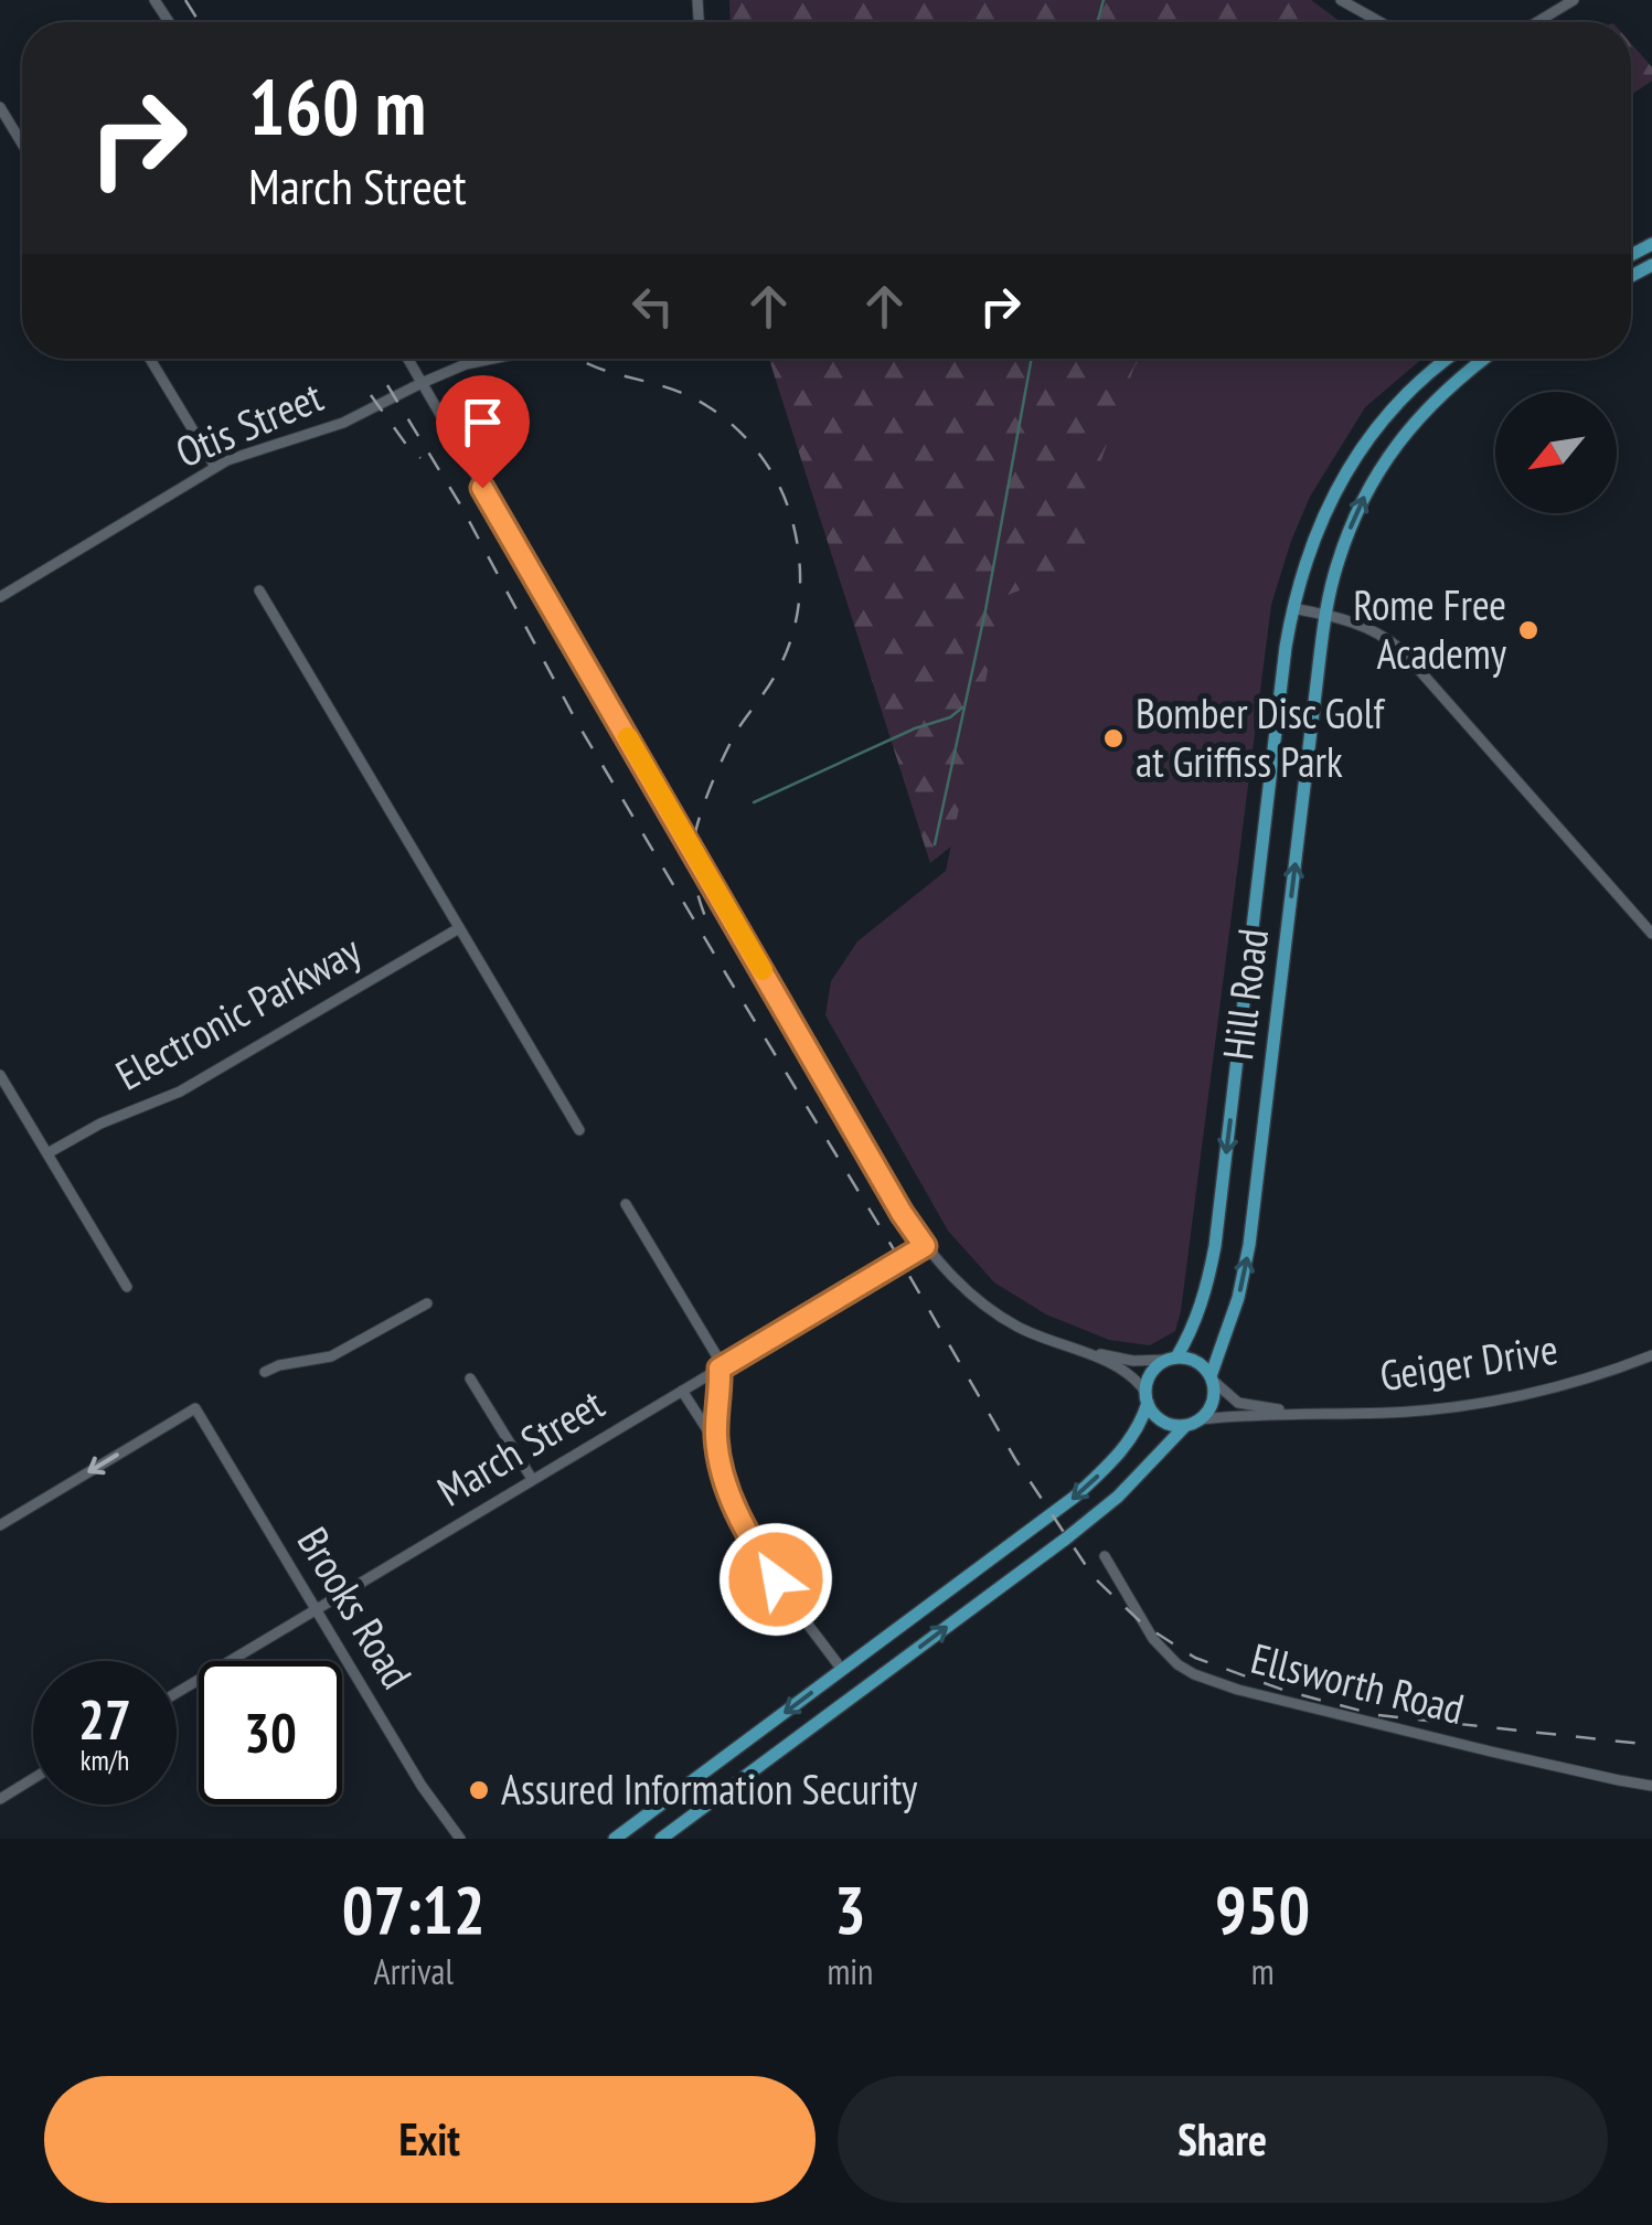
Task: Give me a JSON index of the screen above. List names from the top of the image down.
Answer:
{
  "streets": {
    "main road": ["Hill Road"],
    "street": [
      "Otis Street",
      "Electronic Parkway",
      "Geiger Drive",
      "March Street",
      "Brooks Road",
      "Ellsworth Road"
    ]
  },
  "crossings": [
    ["Hill Road", "Geiger Drive"],
    ["March Street", "Brooks Road"]
  ],
  "places": ["Rome Free Academy", "Bomber Disc Golf at Griffiss Park", "Assured Information Security"],
  "north": "bottom left",
  "page": {
    "turn": ["160 m", "March Street"],
    "speed": "27 km/h",
    "limit": "30",
    "eta": [
      "07:12",
      "Arrival",
      "3",
      "min",
      "950",
      "m"
    ],
    "buttons": ["Exit", "Share"]
  }
}
